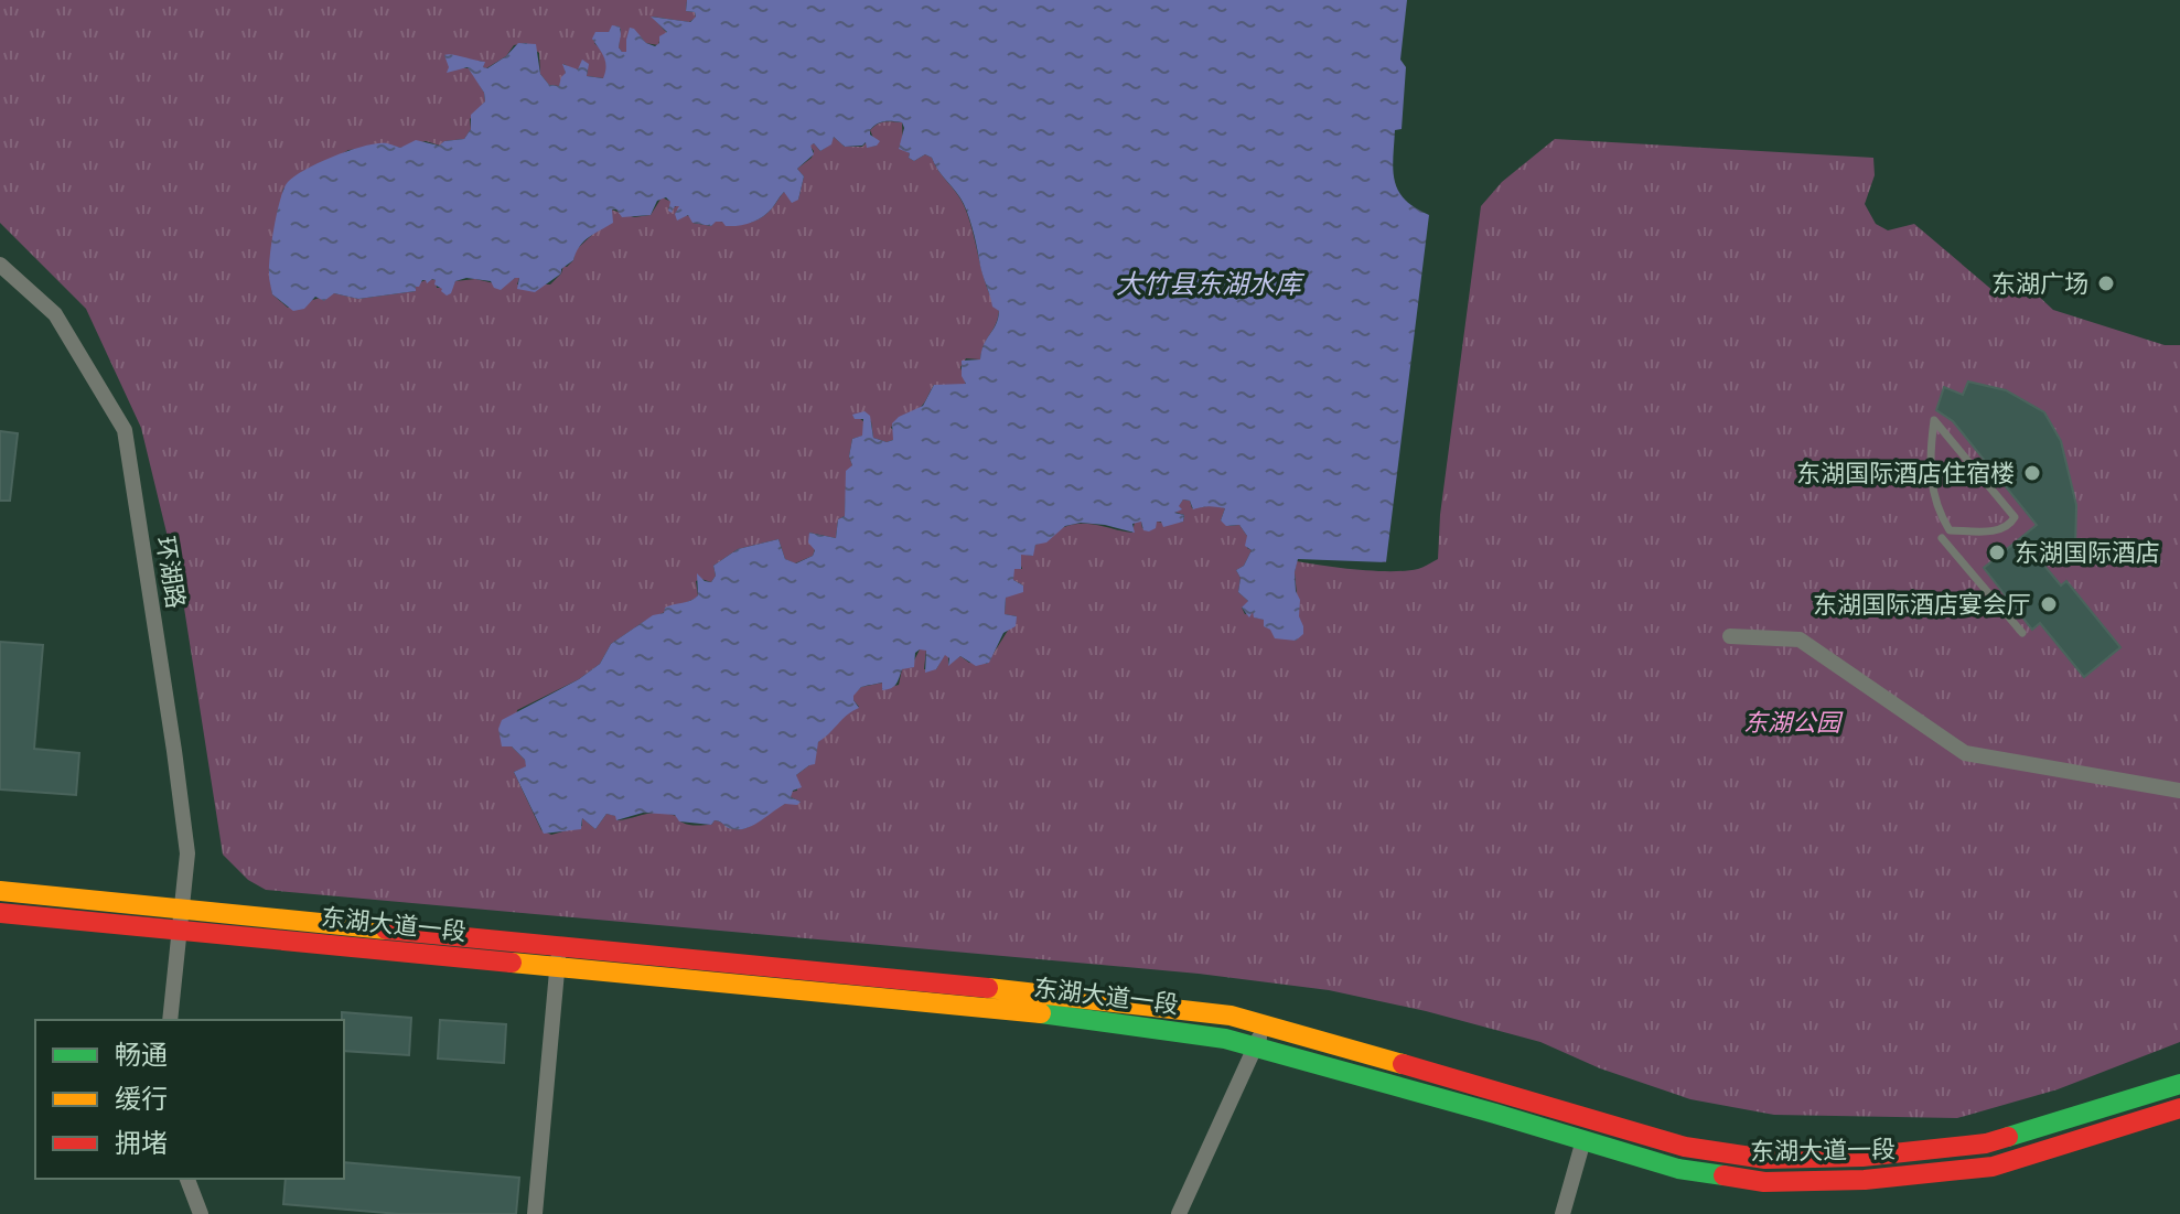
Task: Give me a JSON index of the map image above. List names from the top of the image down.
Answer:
{
  "streets": {
    "main road": ["东湖大道一段"],
    "street": ["环湖路"]
  },
  "crossings": [
    ["环湖路", "东湖大道一段"]
  ],
  "water": ["大竹县东湖水库"],
  "parks": ["东湖公园"],
  "places": [
    "东湖广场",
    "东湖国际酒店住宿楼",
    "东湖国际酒店",
    "东湖国际酒店宴会厅"
  ],
  "legend": ["畅通", "缓行", "拥堵"]
}
